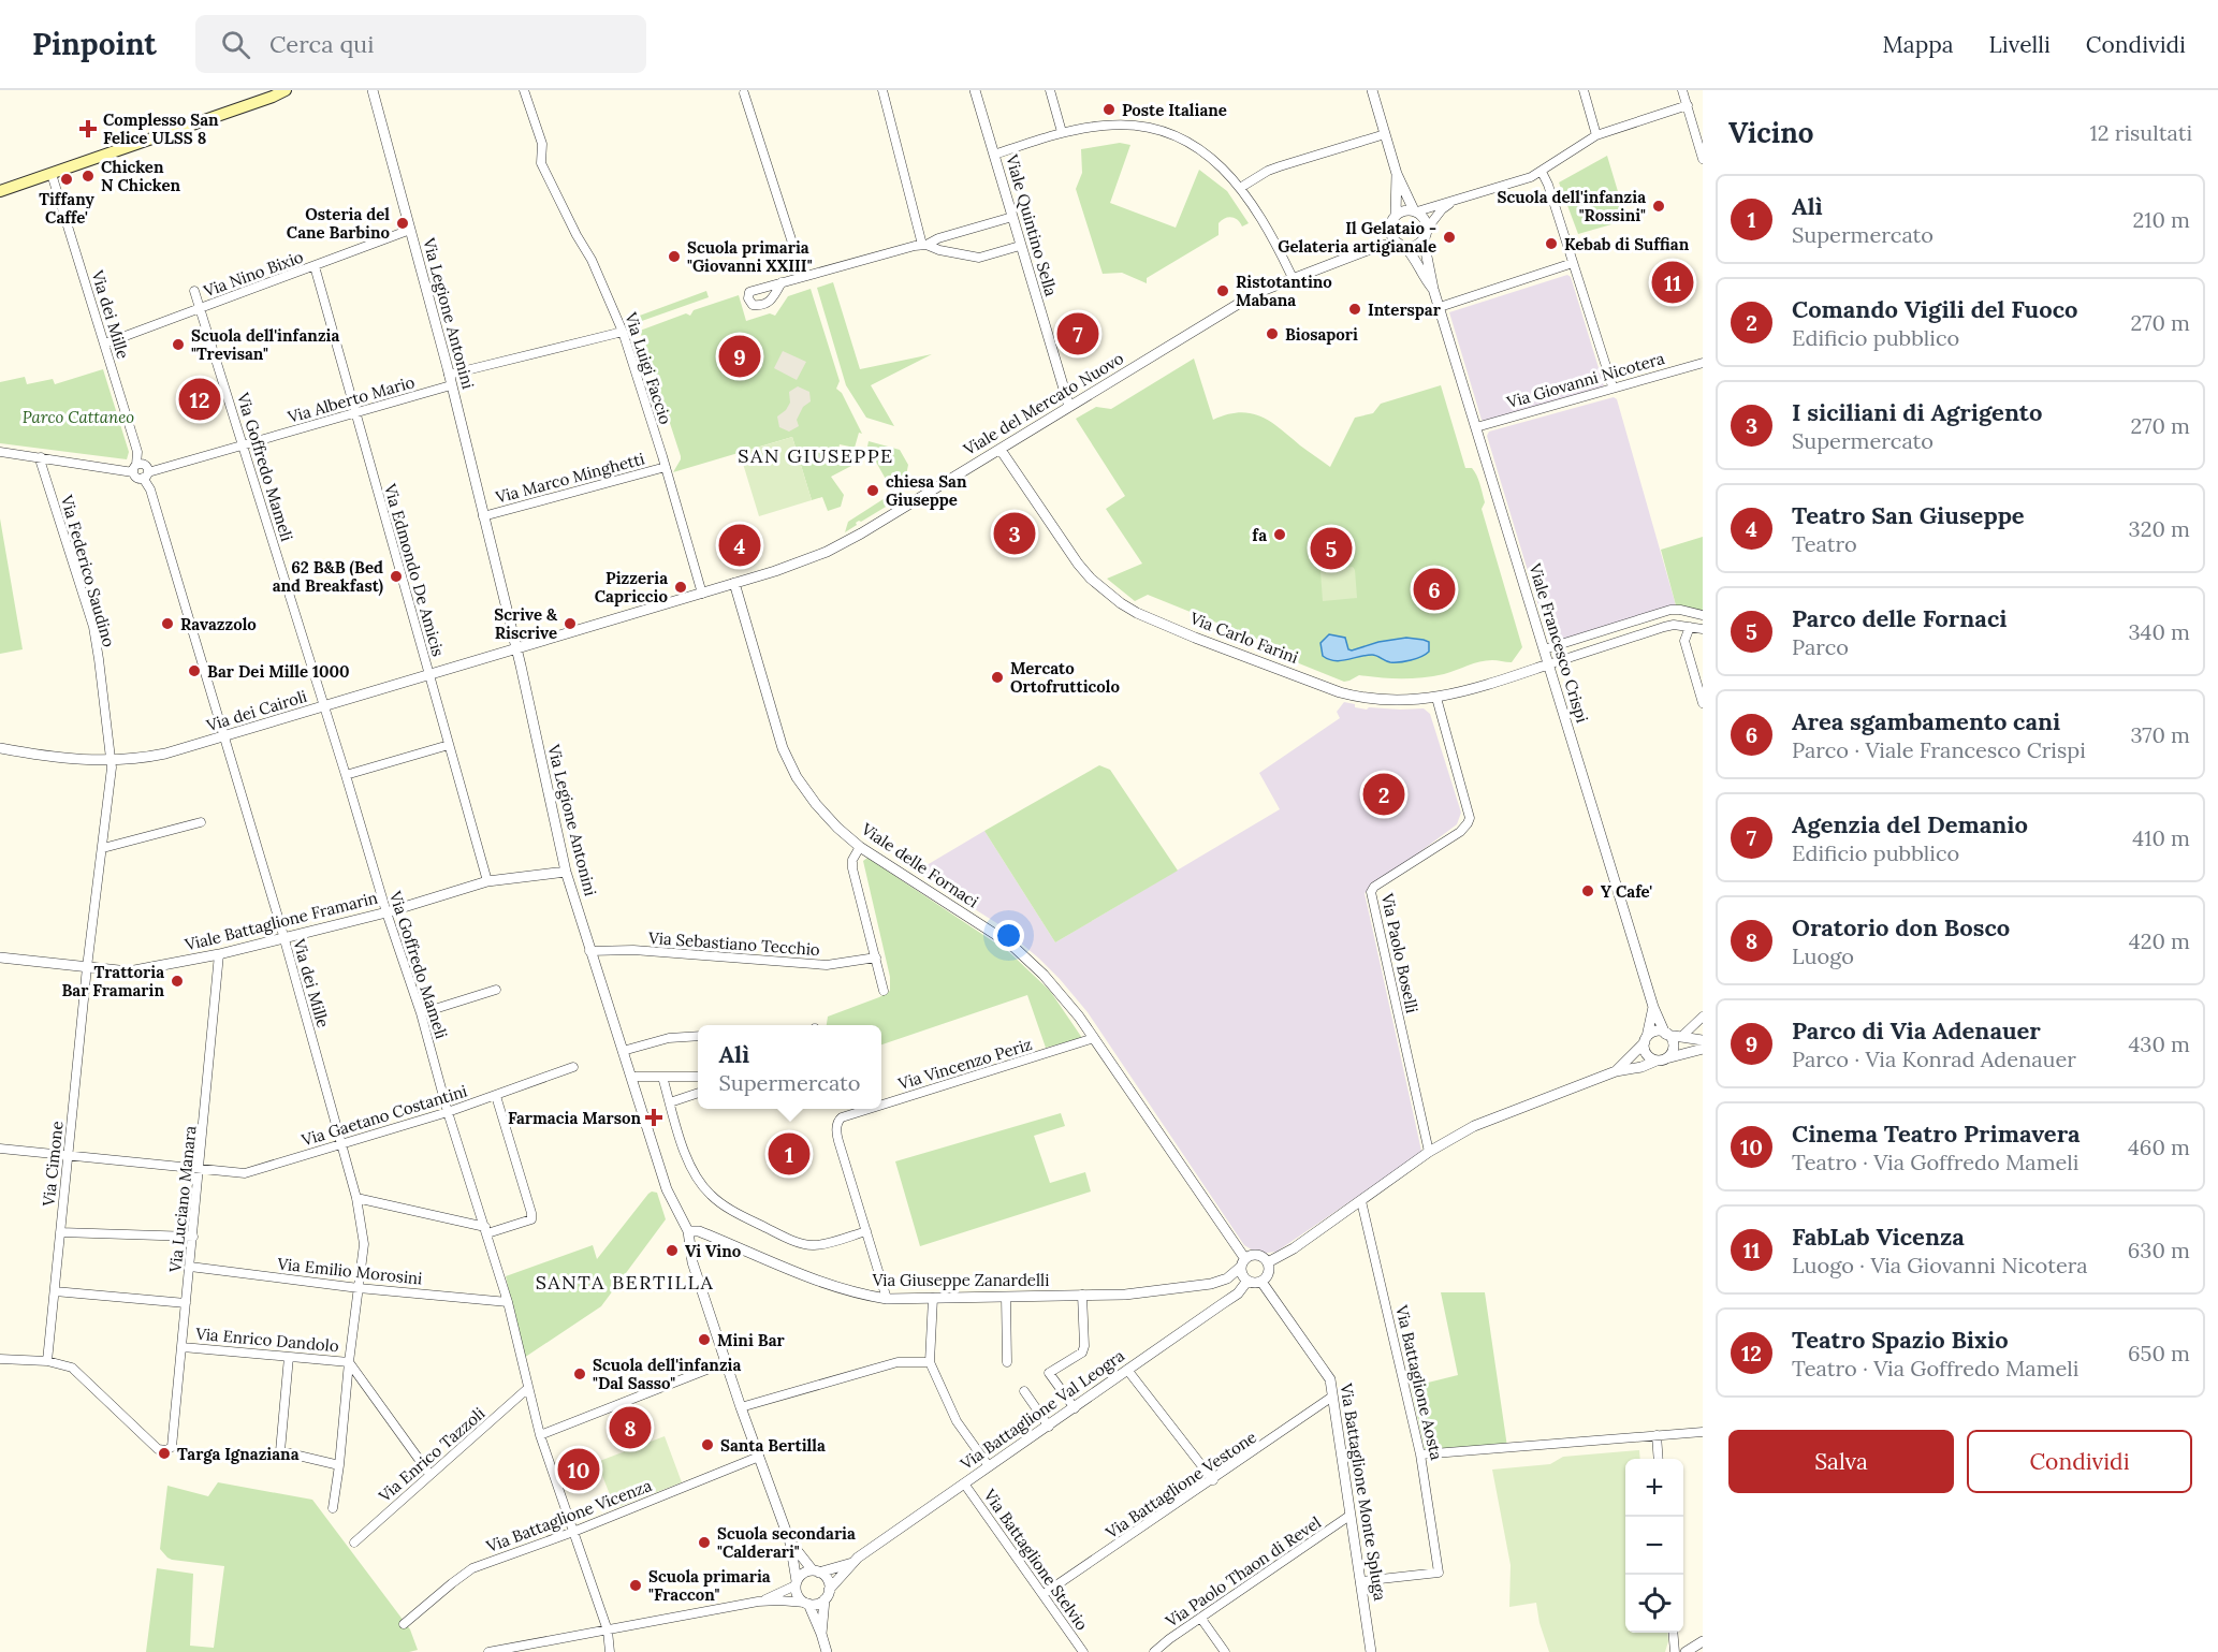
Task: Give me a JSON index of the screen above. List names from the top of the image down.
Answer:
{
  "streets": {
    "street": [
      "Viale Quintino Sella",
      "Via Nino Bixio",
      "Via Legione Antonini",
      "Via dei Mille",
      "Via Luigi Faccio",
      "Via Giovanni Nicotera",
      "Via Alberto Mario",
      "Viale del Mercato Nuovo",
      "Via Goffredo Mameli",
      "Via Marco Minghetti",
      "Via Edmondo De Amicis",
      "Via Federico Saudino",
      "Via Carlo Farini",
      "Viale Francesco Crispi",
      "Via dei Cairoli",
      "Viale delle Fornaci",
      "Viale Battaglione Framarin",
      "Via Sebastiano Tecchio",
      "Via Paolo Boselli",
      "Via Vincenzo Periz",
      "Via Gaetano Costantini",
      "Via Cimone",
      "Via Luciano Manara",
      "Via Emilio Morosini",
      "Via Giuseppe Zanardelli",
      "Via Enrico Dandolo",
      "Via Battaglione Aosta",
      "Via Battaglione Val Leogra",
      "Via Enrico Tazzoli",
      "Via Battaglione Vestone",
      "Via Battaglione Monte Spluga",
      "Via Battaglione Vicenza",
      "Via Battaglione Stelvio",
      "Via Paolo Thaon di Revel"
    ]
  },
  "crossings": [
    ["Viale Quintino Sella", "Viale del Mercato Nuovo"],
    ["Via Nino Bixio", "Via Legione Antonini"],
    ["Via Nino Bixio", "Via dei Mille"],
    ["Via Nino Bixio", "Via Goffredo Mameli"],
    ["Via Nino Bixio", "Via Edmondo De Amicis"],
    ["Via Legione Antonini", "Via Alberto Mario"],
    ["Via Legione Antonini", "Viale del Mercato Nuovo"],
    ["Via Legione Antonini", "Via Marco Minghetti"],
    ["Via Legione Antonini", "Via dei Cairoli"],
    ["Via Legione Antonini", "Viale Battaglione Framarin"],
    ["Via Legione Antonini", "Via Sebastiano Tecchio"],
    ["Via Legione Antonini", "Via Giuseppe Zanardelli"],
    ["Via Legione Antonini", "Via Battaglione Val Leogra"],
    ["Via Legione Antonini", "Via Battaglione Vicenza"],
    ["Via dei Mille", "Via Alberto Mario"],
    ["Via dei Mille", "Via dei Cairoli"],
    ["Via dei Mille", "Viale Battaglione Framarin"],
    ["Via dei Mille", "Via Gaetano Costantini"],
    ["Via dei Mille", "Via Emilio Morosini"],
    ["Via dei Mille", "Via Enrico Dandolo"],
    ["Via Luigi Faccio", "Via Alberto Mario"],
    ["Via Luigi Faccio", "Viale del Mercato Nuovo"],
    ["Via Luigi Faccio", "Via Marco Minghetti"],
    ["Via Giovanni Nicotera", "Viale Francesco Crispi"],
    ["Via Alberto Mario", "Via Goffredo Mameli"],
    ["Via Alberto Mario", "Via Edmondo De Amicis"],
    ["Viale del Mercato Nuovo", "Via Carlo Farini"],
    ["Viale del Mercato Nuovo", "Viale Francesco Crispi"],
    ["Viale del Mercato Nuovo", "Via dei Cairoli"],
    ["Viale del Mercato Nuovo", "Viale delle Fornaci"],
    ["Via Goffredo Mameli", "Via dei Cairoli"],
    ["Via Goffredo Mameli", "Viale Battaglione Framarin"],
    ["Via Goffredo Mameli", "Via Gaetano Costantini"],
    ["Via Goffredo Mameli", "Via Emilio Morosini"],
    ["Via Goffredo Mameli", "Via Enrico Tazzoli"],
    ["Via Goffredo Mameli", "Via Battaglione Vicenza"],
    ["Via Edmondo De Amicis", "Via dei Cairoli"],
    ["Via Edmondo De Amicis", "Viale Battaglione Framarin"],
    ["Via Federico Saudino", "Via dei Cairoli"],
    ["Via Federico Saudino", "Viale Battaglione Framarin"],
    ["Via Federico Saudino", "Via Cimone"],
    ["Via Carlo Farini", "Viale Francesco Crispi"],
    ["Via Carlo Farini", "Via Paolo Boselli"],
    ["Viale delle Fornaci", "Via Vincenzo Periz"],
    ["Viale delle Fornaci", "Via Giuseppe Zanardelli"],
    ["Viale delle Fornaci", "Via Battaglione Val Leogra"],
    ["Viale delle Fornaci", "Via Battaglione Monte Spluga"],
    ["Viale Battaglione Framarin", "Via Cimone"],
    ["Viale Battaglione Framarin", "Via Luciano Manara"],
    ["Via Vincenzo Periz", "Via Giuseppe Zanardelli"],
    ["Via Gaetano Costantini", "Via Cimone"],
    ["Via Gaetano Costantini", "Via Luciano Manara"],
    ["Via Cimone", "Via Luciano Manara"],
    ["Via Luciano Manara", "Via Emilio Morosini"],
    ["Via Luciano Manara", "Via Enrico Dandolo"],
    ["Via Giuseppe Zanardelli", "Via Battaglione Val Leogra"],
    ["Via Giuseppe Zanardelli", "Via Battaglione Monte Spluga"],
    ["Via Battaglione Aosta", "Via Battaglione Monte Spluga"],
    ["Via Battaglione Val Leogra", "Via Battaglione Monte Spluga"],
    ["Via Battaglione Val Leogra", "Via Battaglione Stelvio"],
    ["Via Battaglione Vestone", "Via Battaglione Monte Spluga"],
    ["Via Battaglione Vestone", "Via Battaglione Stelvio"],
    ["Via Battaglione Monte Spluga", "Via Paolo Thaon di Revel"]
  ],
  "districts": ["SAN GIUSEPPE", "SANTA BERTILLA"],
  "parks": ["Parco Cattaneo"],
  "places": {
    "other": [
      "Poste Italiane",
      "Chicken N Chicken",
      "Tiffany Caffe'",
      "Scuola dell'infanzia \"Rossini\"",
      "Osteria del Cane Barbino",
      "Il Gelataio - Gelateria artigianale",
      "Kebab di Suffian",
      "Scuola primaria \"Giovanni XXIII\"",
      "Ristotantino Mabana",
      "Interspar",
      "Biosapori",
      "Scuola dell'infanzia \"Trevisan\"",
      "chiesa San Giuseppe",
      "fa",
      "62 B&B (Bed and Breakfast)",
      "Pizzeria Capriccio",
      "Ravazzolo",
      "Scrive & Riscrive",
      "Bar Dei Mille 1000",
      "Mercato Ortofrutticolo",
      "Y Cafe'",
      "Trattoria Bar Framarin",
      "Vi Vino",
      "Mini Bar",
      "Scuola dell'infanzia \"Dal Sasso\"",
      "Santa Bertilla",
      "Targa Ignaziana",
      "Scuola secondaria \"Calderari\"",
      "Scuola primaria \"Fraccon\""
    ],
    "health": ["Complesso San Felice ULSS 8", "Farmacia Marson"]
  },
  "page": {
    "header": "Pinpoint",
    "search": "Cerca qui",
    "nav": ["Mappa", "Livelli", "Condividi"],
    "heading": ["Vicino", "12 risultati"],
    "list": [
      {
        "mark": "1",
        "name": "Alì",
        "note": "Supermercato",
        "value": "210 m"
      },
      {
        "mark": "2",
        "name": "Comando Vigili del Fuoco",
        "note": "Edificio pubblico",
        "value": "270 m"
      },
      {
        "mark": "3",
        "name": "I siciliani di Agrigento",
        "note": "Supermercato",
        "value": "270 m"
      },
      {
        "mark": "4",
        "name": "Teatro San Giuseppe",
        "note": "Teatro",
        "value": "320 m"
      },
      {
        "mark": "5",
        "name": "Parco delle Fornaci",
        "note": "Parco",
        "value": "340 m"
      },
      {
        "mark": "6",
        "name": "Area sgambamento cani",
        "note": "Parco · Viale Francesco Crispi",
        "value": "370 m"
      },
      {
        "mark": "7",
        "name": "Agenzia del Demanio",
        "note": "Edificio pubblico",
        "value": "410 m"
      },
      {
        "mark": "8",
        "name": "Oratorio don Bosco",
        "note": "Luogo",
        "value": "420 m"
      },
      {
        "mark": "9",
        "name": "Parco di Via Adenauer",
        "note": "Parco · Via Konrad Adenauer",
        "value": "430 m"
      },
      {
        "mark": "10",
        "name": "Cinema Teatro Primavera",
        "note": "Teatro · Via Goffredo Mameli",
        "value": "460 m"
      },
      {
        "mark": "11",
        "name": "FabLab Vicenza",
        "note": "Luogo · Via Giovanni Nicotera",
        "value": "630 m"
      },
      {
        "mark": "12",
        "name": "Teatro Spazio Bixio",
        "note": "Teatro · Via Goffredo Mameli",
        "value": "650 m"
      }
    ],
    "pins": [
      "11",
      "7",
      "9",
      "12",
      "3",
      "4",
      "5",
      "6",
      "2",
      "1",
      "8",
      "10"
    ],
    "popup": ["Alì", "Supermercato"],
    "buttons": ["Salva", "Condividi"],
    "map_buttons": ["+", "−"]
  }
}
